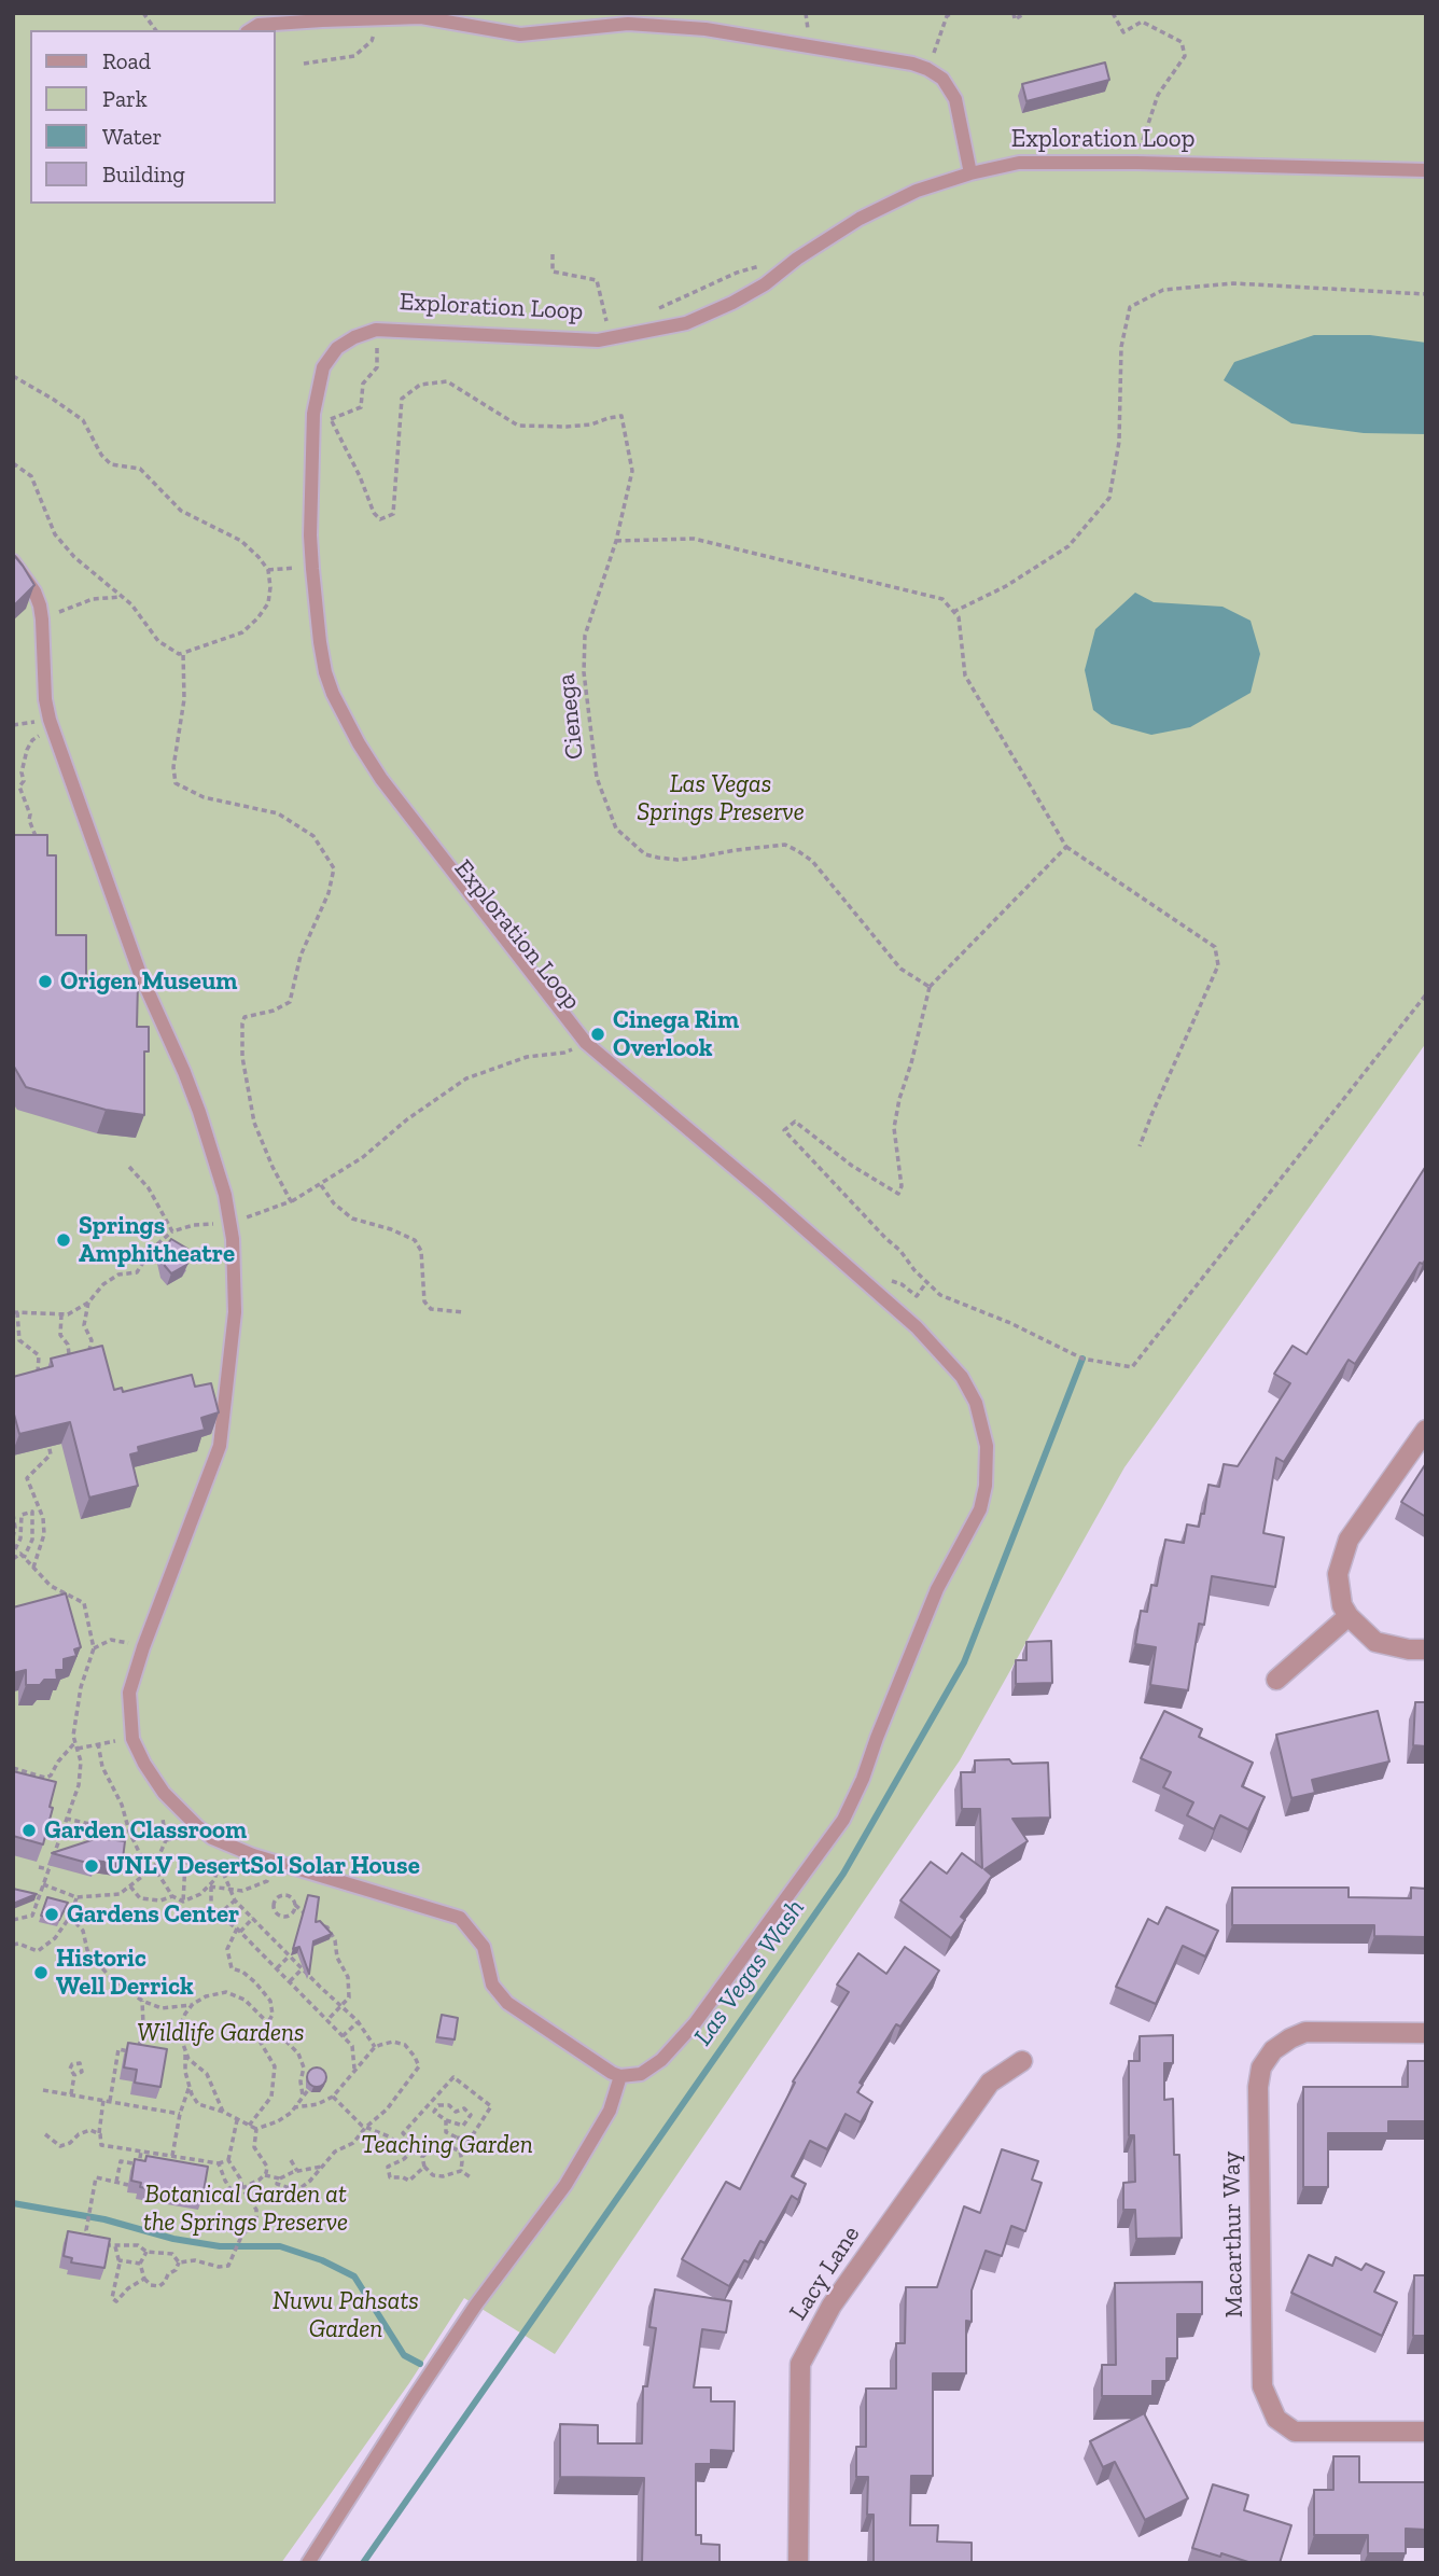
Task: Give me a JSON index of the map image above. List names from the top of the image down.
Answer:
{
  "streets": {
    "street": ["Macarthur Way", "Lacy Lane"],
    "path": ["Exploration Loop", "Cienega"]
  },
  "water": ["Las Vegas Wash"],
  "parks": [
    "Las Vegas Springs Preserve",
    "Wildlife Gardens",
    "Teaching Garden",
    "Botanical Garden at the Springs Preserve",
    "Nuwu Pahsats Garden"
  ],
  "places": [
    "Origen Museum",
    "Cinega Rim Overlook",
    "Springs Amphitheatre",
    "Garden Classroom",
    "UNLV DesertSol Solar House",
    "Gardens Center",
    "Historic Well Derrick"
  ],
  "legend": [
    "Road",
    "Park",
    "Water",
    "Building"
  ]
}
